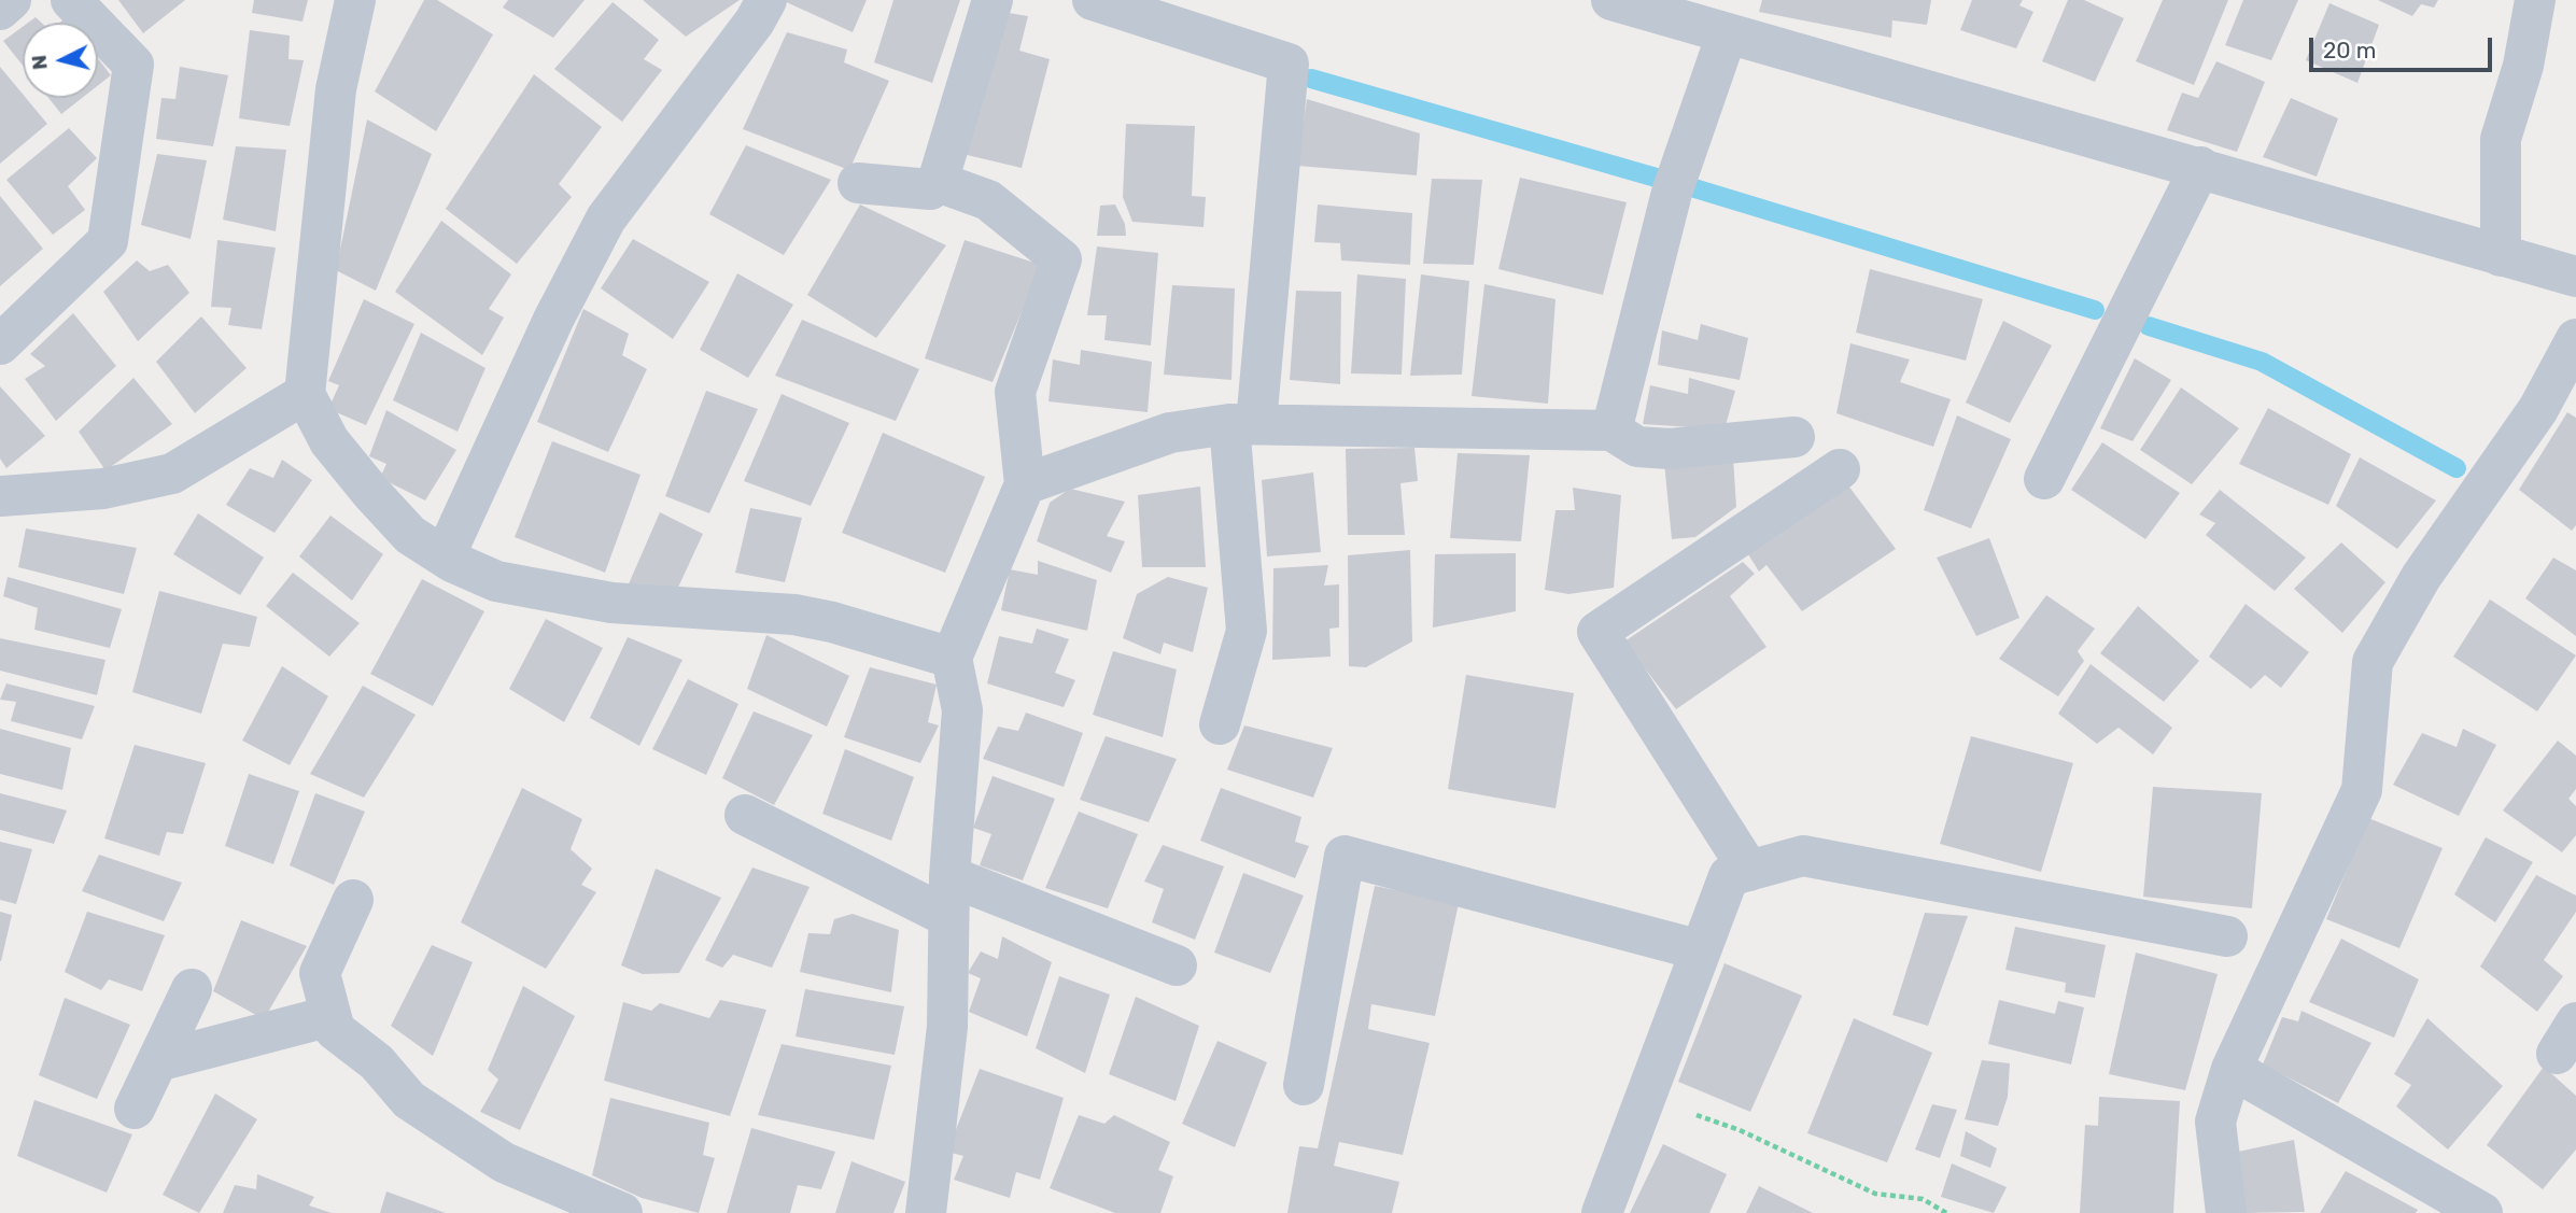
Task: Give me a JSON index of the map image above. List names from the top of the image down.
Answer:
{
  "scale_bar": "20 m",
  "north": "left"
}
